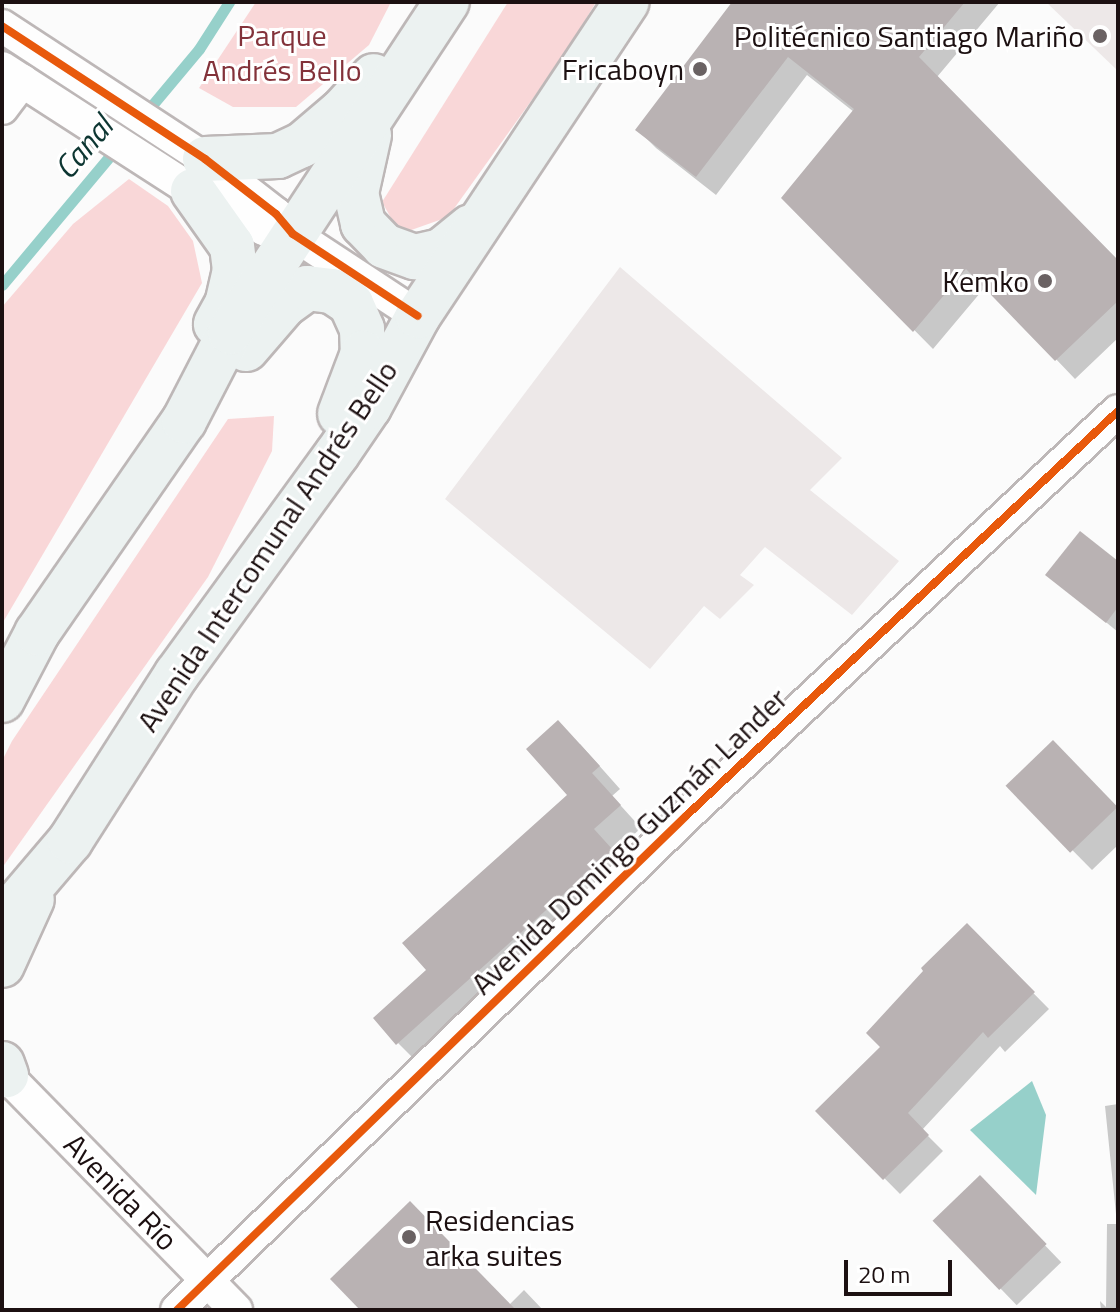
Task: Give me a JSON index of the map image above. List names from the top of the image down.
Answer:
{
  "streets": {
    "main road": ["Avenida Intercomunal Andrés Bello"],
    "street": ["Avenida Domingo Guzmán Lander", "Avenida Río"]
  },
  "crossings": [
    ["Avenida Domingo Guzmán Lander", "Avenida Río"]
  ],
  "water": ["Canal"],
  "parks": ["Parque Andrés Bello"],
  "places": [
    "Politécnico Santiago Mariño",
    "Fricaboyn",
    "Kemko",
    "Residencias arka suites"
  ],
  "scale_bar": "20 m"
}
